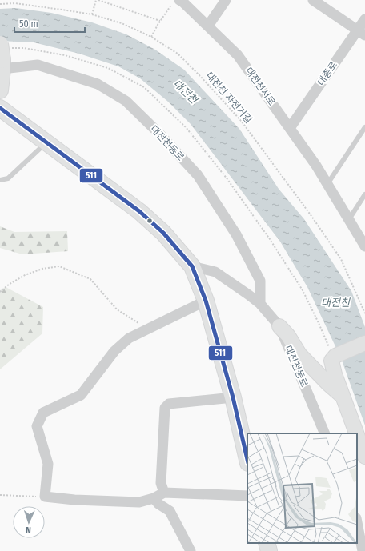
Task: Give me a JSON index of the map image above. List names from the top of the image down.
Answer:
{
  "streets": {
    "street": ["대종로", "대전천서로", "대전천동로"],
    "path": ["대전천 자전거길"]
  },
  "crossings": [
    ["대종로", "대전천서로"]
  ],
  "water": ["대전천"],
  "lines": ["transit line 511"],
  "scale_bar": "50 m",
  "north": "bottom"
}
